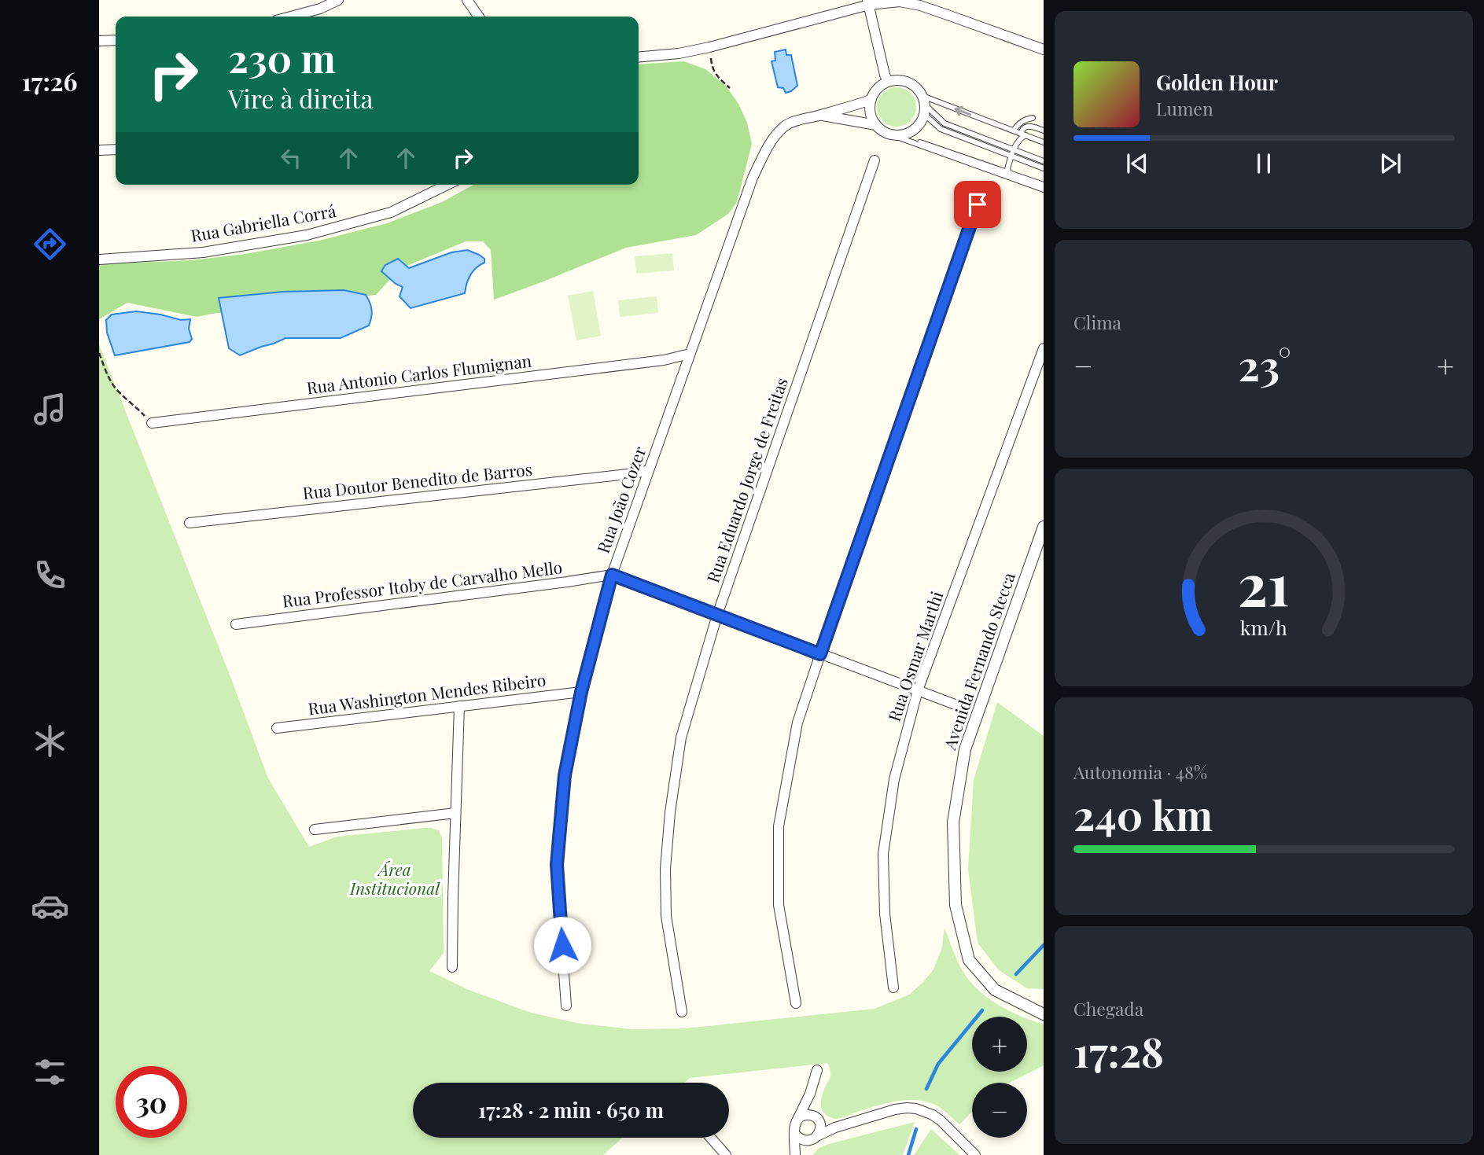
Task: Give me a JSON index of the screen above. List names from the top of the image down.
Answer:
{
  "streets": {
    "street": [
      "Rua Gabriella Corrá",
      "Rua Antonio Carlos Flumignan",
      "Rua Eduardo Jorge de Freitas",
      "Rua Doutor Benedito de Barros",
      "Rua João Cozer",
      "Rua Professor Itoby de Carvalho Mello",
      "Rua Osmar Marthi",
      "Avenida Fernando Stecca",
      "Rua Washington Mendes Ribeiro"
    ]
  },
  "crossings": [
    ["Rua Antonio Carlos Flumignan", "Rua João Cozer"],
    ["Rua Doutor Benedito de Barros", "Rua João Cozer"],
    ["Rua João Cozer", "Rua Professor Itoby de Carvalho Mello"],
    ["Rua João Cozer", "Rua Washington Mendes Ribeiro"]
  ],
  "parks": ["Área Institucional"],
  "page": {
    "tabs": "17:26",
    "turn": ["230 m", "Vire à direita"],
    "song": ["Golden Hour", "Lumen"],
    "tile": [
      "Clima",
      ["Autonomia · 48%", "240 km"],
      ["Chegada", "17:28"]
    ],
    "heat": ["−", "23°", "+"],
    "map_buttons": ["+", "−"],
    "limit": "30",
    "trip": "17:28 · 2 min · 650 m",
    "gauge": ["21", "km/h"]
  }
}
